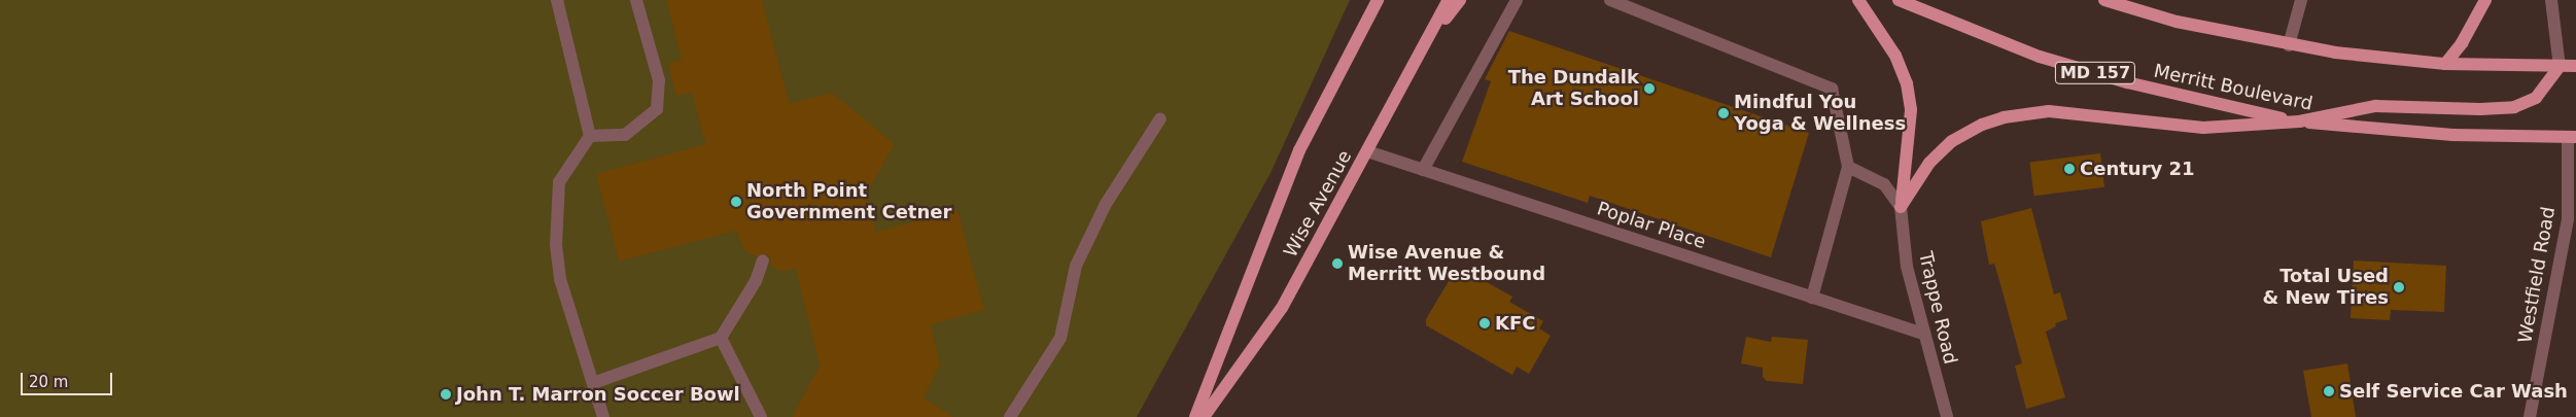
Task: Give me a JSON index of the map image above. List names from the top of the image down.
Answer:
{
  "streets": {
    "main road": ["MD 157", "Merritt Boulevard", "Wise Avenue"],
    "street": ["Poplar Place", "Westfield Road", "Trappe Road"]
  },
  "crossings": [
    ["Merritt Boulevard", "Westfield Road"],
    ["Wise Avenue", "Poplar Place"],
    ["Poplar Place", "Trappe Road"]
  ],
  "places": [
    "The Dundalk Art School",
    "Mindful You Yoga & Wellness",
    "Century 21",
    "North Point Government Cetner",
    "Wise Avenue & Merritt Westbound",
    "Total Used & New Tires",
    "KFC",
    "Self Service Car Wash",
    "John T. Marron Soccer Bowl"
  ],
  "scale_bar": "20 m"
}
